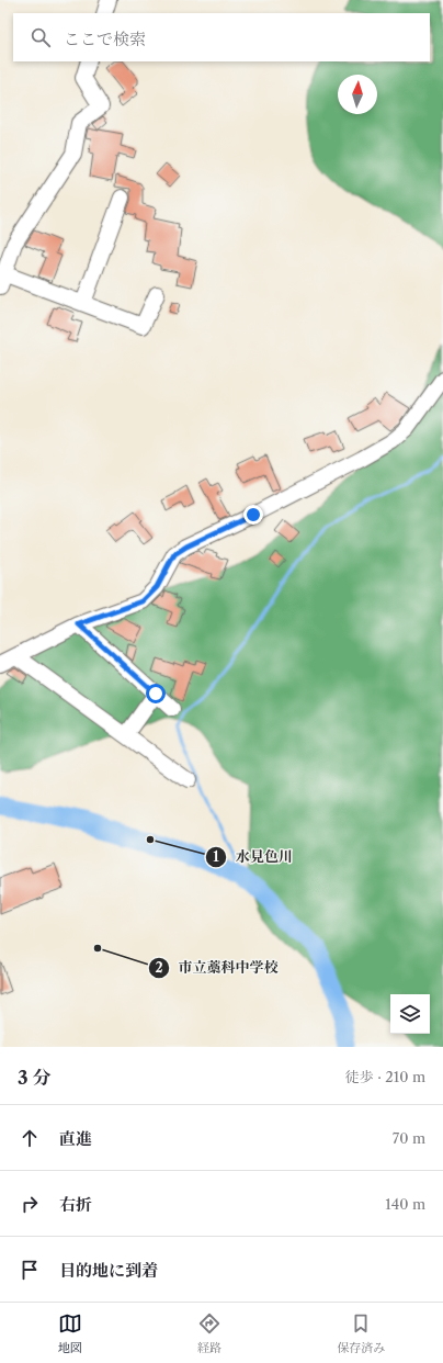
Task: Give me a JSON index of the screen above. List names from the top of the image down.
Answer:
{
  "places": ["水見色川", "市立藁科中学校"],
  "north": "top",
  "page": {
    "search": "ここで検索",
    "heading": ["3 分", "徒歩 · 210 m"],
    "list": [
      ["直進", "70 m"],
      ["右折", "140 m"],
      "目的地に到着"
    ],
    "nav": ["地図", "経路", "保存済み"]
  }
}
